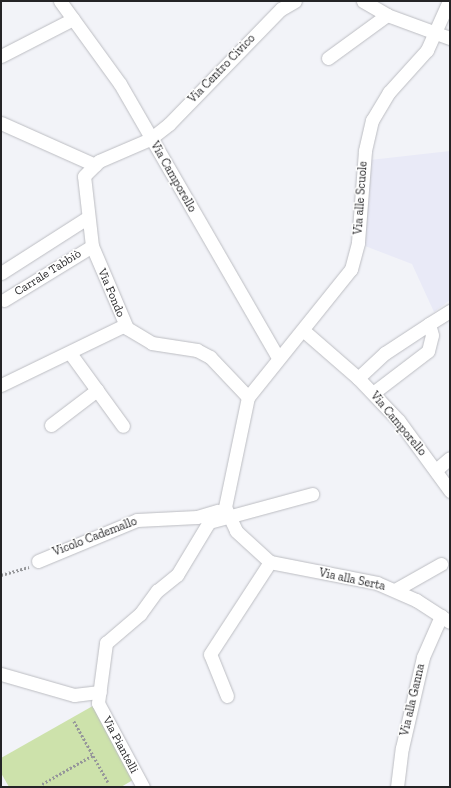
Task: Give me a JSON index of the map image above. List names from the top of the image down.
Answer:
{
  "streets": {
    "street": [
      "Via Centro Civico",
      "Via Camporello",
      "Via alle Scuole",
      "Carrale Tabbiò",
      "Via Fondo",
      "Vicolo Cademallo",
      "Via alla Serta",
      "Via alla Ganna",
      "Via Piantelli"
    ]
  },
  "crossings": [
    ["Via Centro Civico", "Via Camporello"],
    ["Via Camporello", "Via alle Scuole"],
    ["Via alle Scuole", "Via Fondo"],
    ["Carrale Tabbiò", "Via Fondo"],
    ["Vicolo Cademallo", "Via alla Serta"],
    ["Via alla Serta", "Via alla Ganna"]
  ]
}
